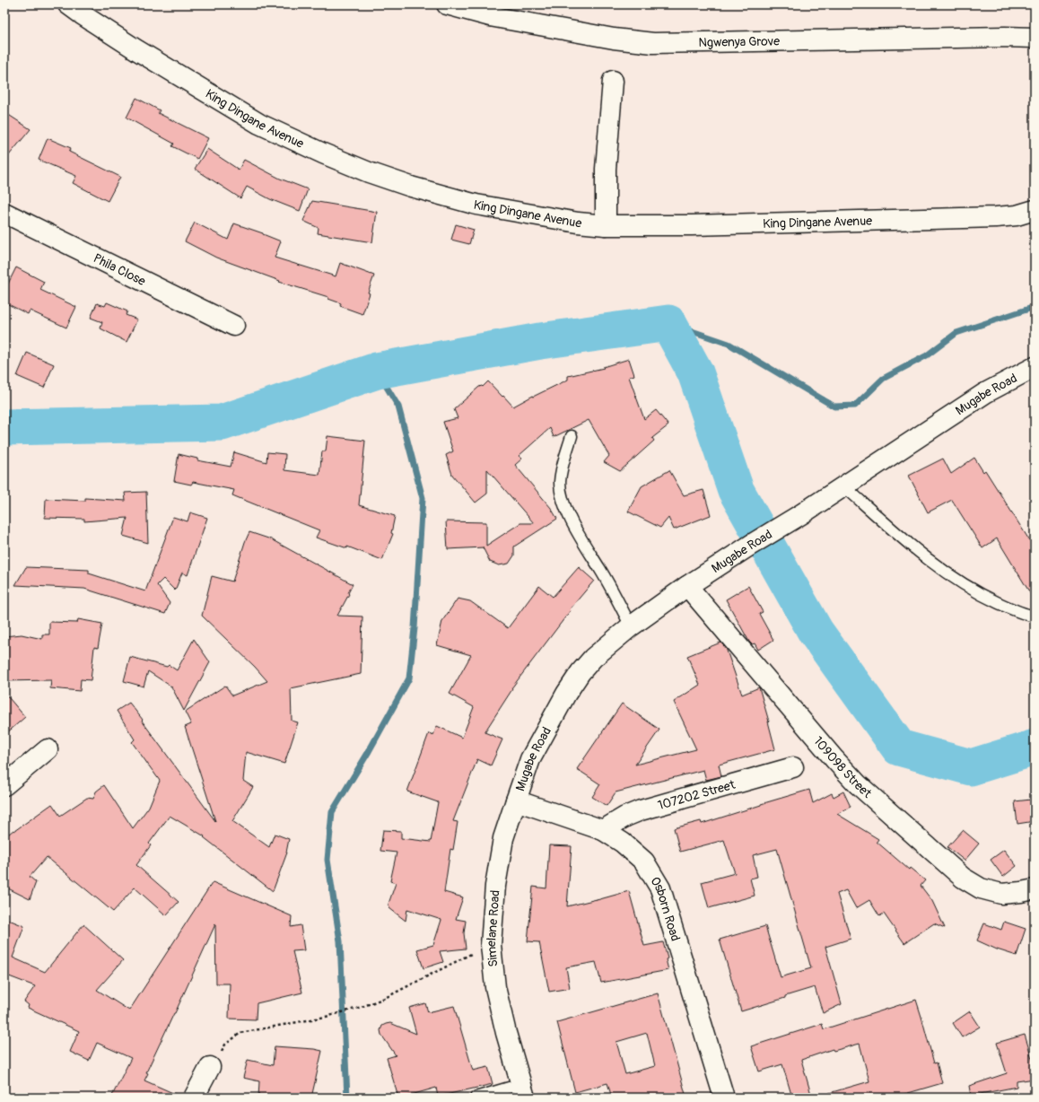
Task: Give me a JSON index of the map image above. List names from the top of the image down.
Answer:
{
  "streets": {
    "street": [
      "Ngwenya Grove",
      "King Dingane Avenue",
      "Phila Close",
      "Mugabe Road",
      "109098 Street",
      "107202 Street",
      "Osborn Road",
      "Simelane Road"
    ]
  },
  "crossings": [
    ["Mugabe Road", "109098 Street"],
    ["Mugabe Road", "Osborn Road"],
    ["Mugabe Road", "Simelane Road"],
    ["107202 Street", "Osborn Road"],
    ["Osborn Road", "Simelane Road"]
  ]
}
